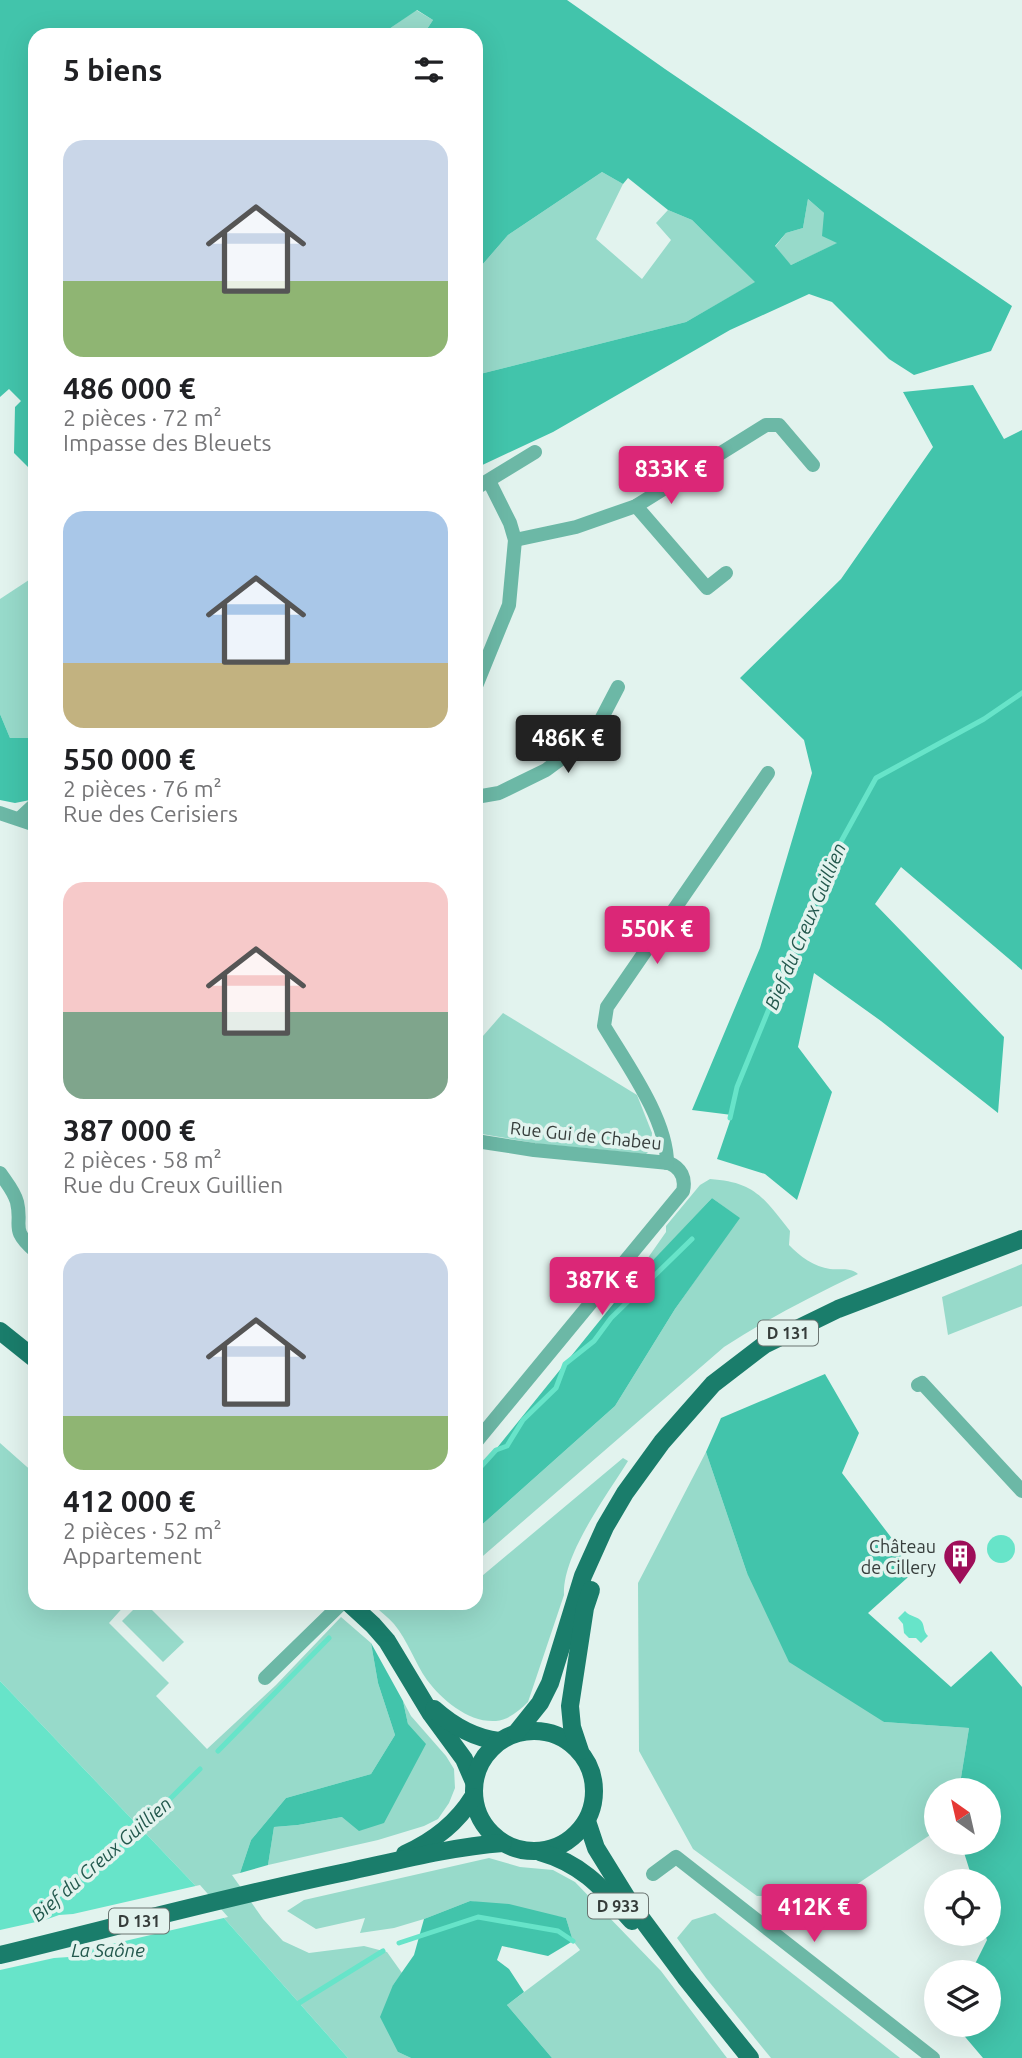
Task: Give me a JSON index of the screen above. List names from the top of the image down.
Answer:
{
  "streets": {
    "main road": ["D 131", "D 933"],
    "street": ["Rue Gui de Chabeu"]
  },
  "crossings": [
    ["D 131", "D 933"]
  ],
  "water": ["Bief du Creux Guillien", "La Saône"],
  "places": {
    "building": ["Château de Cillery"]
  },
  "north": "top left",
  "page": {
    "heading": "5 biens",
    "list": [
      {
        "name": "486 000 €",
        "note": "2 pièces · 72 m² · Impasse des Bleuets"
      },
      {
        "name": "550 000 €",
        "note": "2 pièces · 76 m² · Rue des Cerisiers"
      },
      {
        "name": "387 000 €",
        "note": "2 pièces · 58 m² · Rue du Creux Guillien"
      },
      {
        "name": "412 000 €",
        "note": "2 pièces · 52 m² · Appartement"
      }
    ],
    "price": [
      "833K €",
      "486K €",
      "550K €",
      "387K €",
      "412K €"
    ]
  }
}
